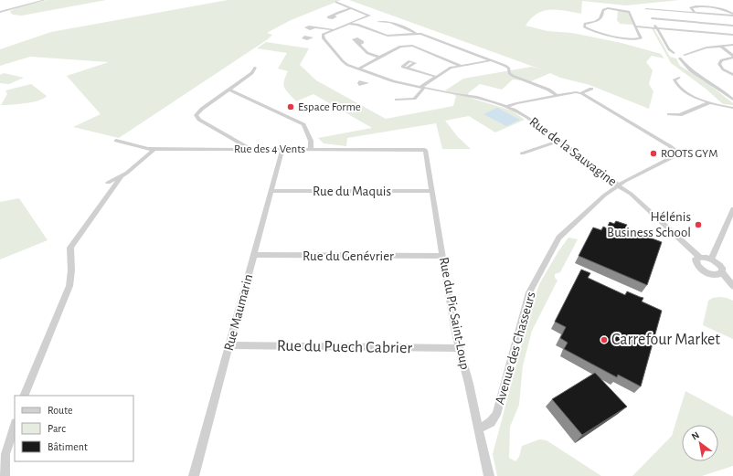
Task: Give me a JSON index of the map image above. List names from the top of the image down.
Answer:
{
  "streets": {
    "street": [
      "Rue des 4 Vents",
      "Rue de la Sauvagine",
      "Rue du Maquis",
      "Rue du Genévrier",
      "Rue Maumarin",
      "Rue du Pic Saint-Loup",
      "Rue du Puech Cabrier",
      "Avenue des Chasseurs"
    ]
  },
  "crossings": [
    ["Rue des 4 Vents", "Rue Maumarin"],
    ["Rue des 4 Vents", "Rue du Pic Saint-Loup"],
    ["Rue de la Sauvagine", "Avenue des Chasseurs"],
    ["Rue du Maquis", "Rue Maumarin"],
    ["Rue du Maquis", "Rue du Pic Saint-Loup"],
    ["Rue du Genévrier", "Rue Maumarin"],
    ["Rue du Genévrier", "Rue du Pic Saint-Loup"],
    ["Rue Maumarin", "Rue du Puech Cabrier"],
    ["Rue du Pic Saint-Loup", "Rue du Puech Cabrier"],
    ["Rue du Pic Saint-Loup", "Avenue des Chasseurs"]
  ],
  "places": [
    "Espace Forme",
    "ROOTS GYM",
    "Hélénis Business School",
    "Carrefour Market"
  ],
  "legend": ["Route", "Parc", "Bâtiment"],
  "north": "top left"
}
